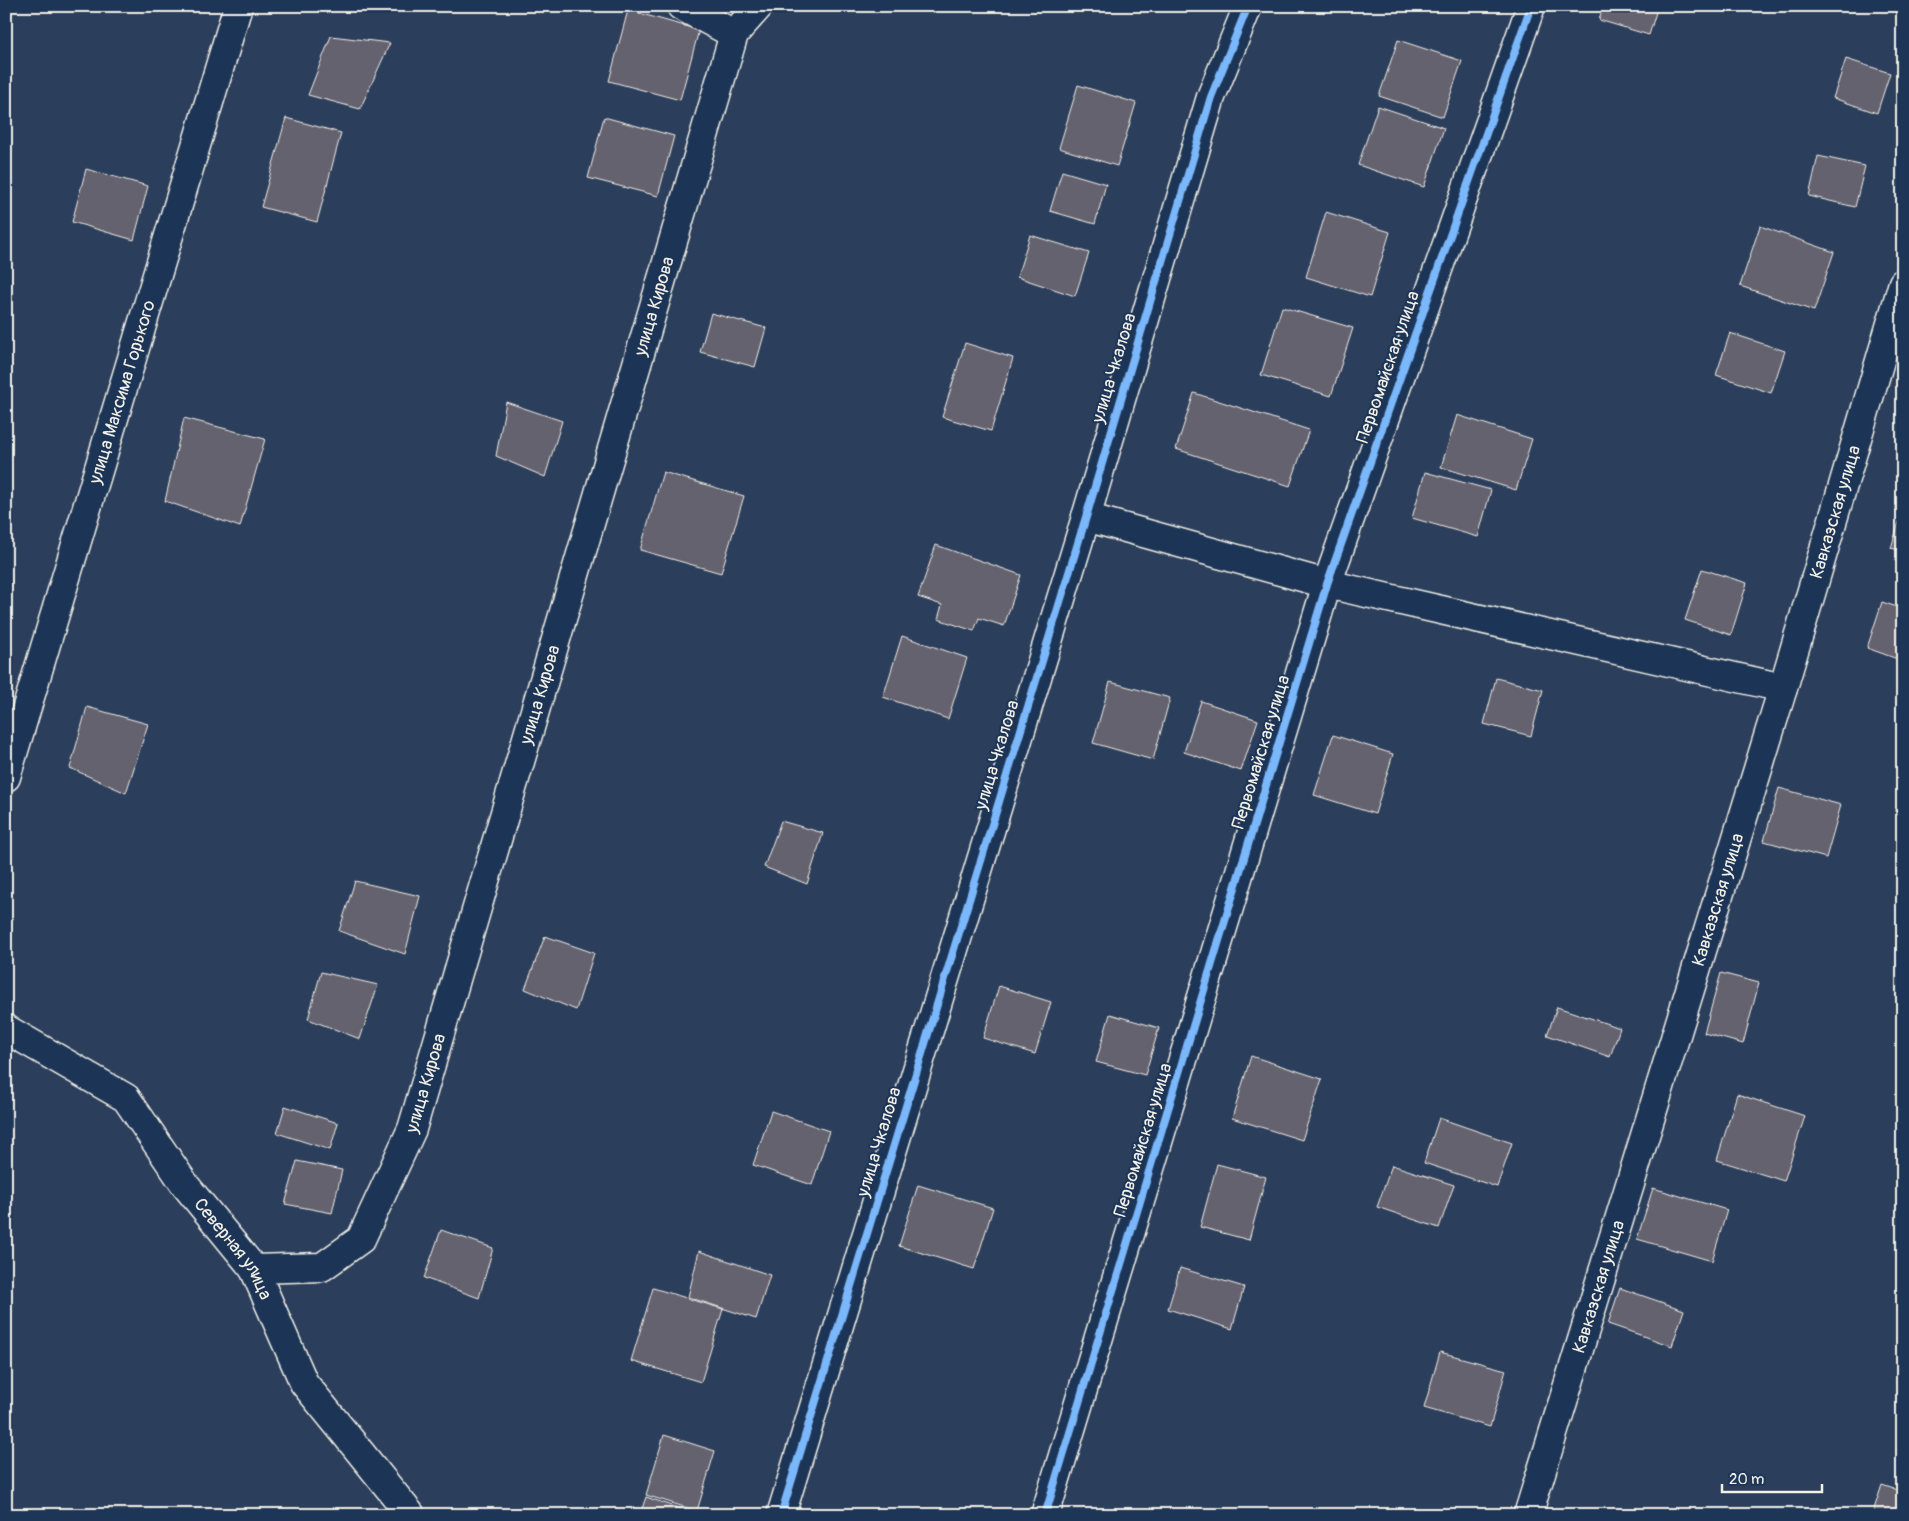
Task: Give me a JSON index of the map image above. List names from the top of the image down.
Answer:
{
  "streets": {
    "street": [
      "улица Кирова",
      "Первомайская улица",
      "улица Чкалова",
      "улица Максима Горького",
      "Кавказская улица",
      "Северная улица"
    ]
  },
  "crossings": [
    ["улица Кирова", "Северная улица"]
  ],
  "scale_bar": "20 m"
}
